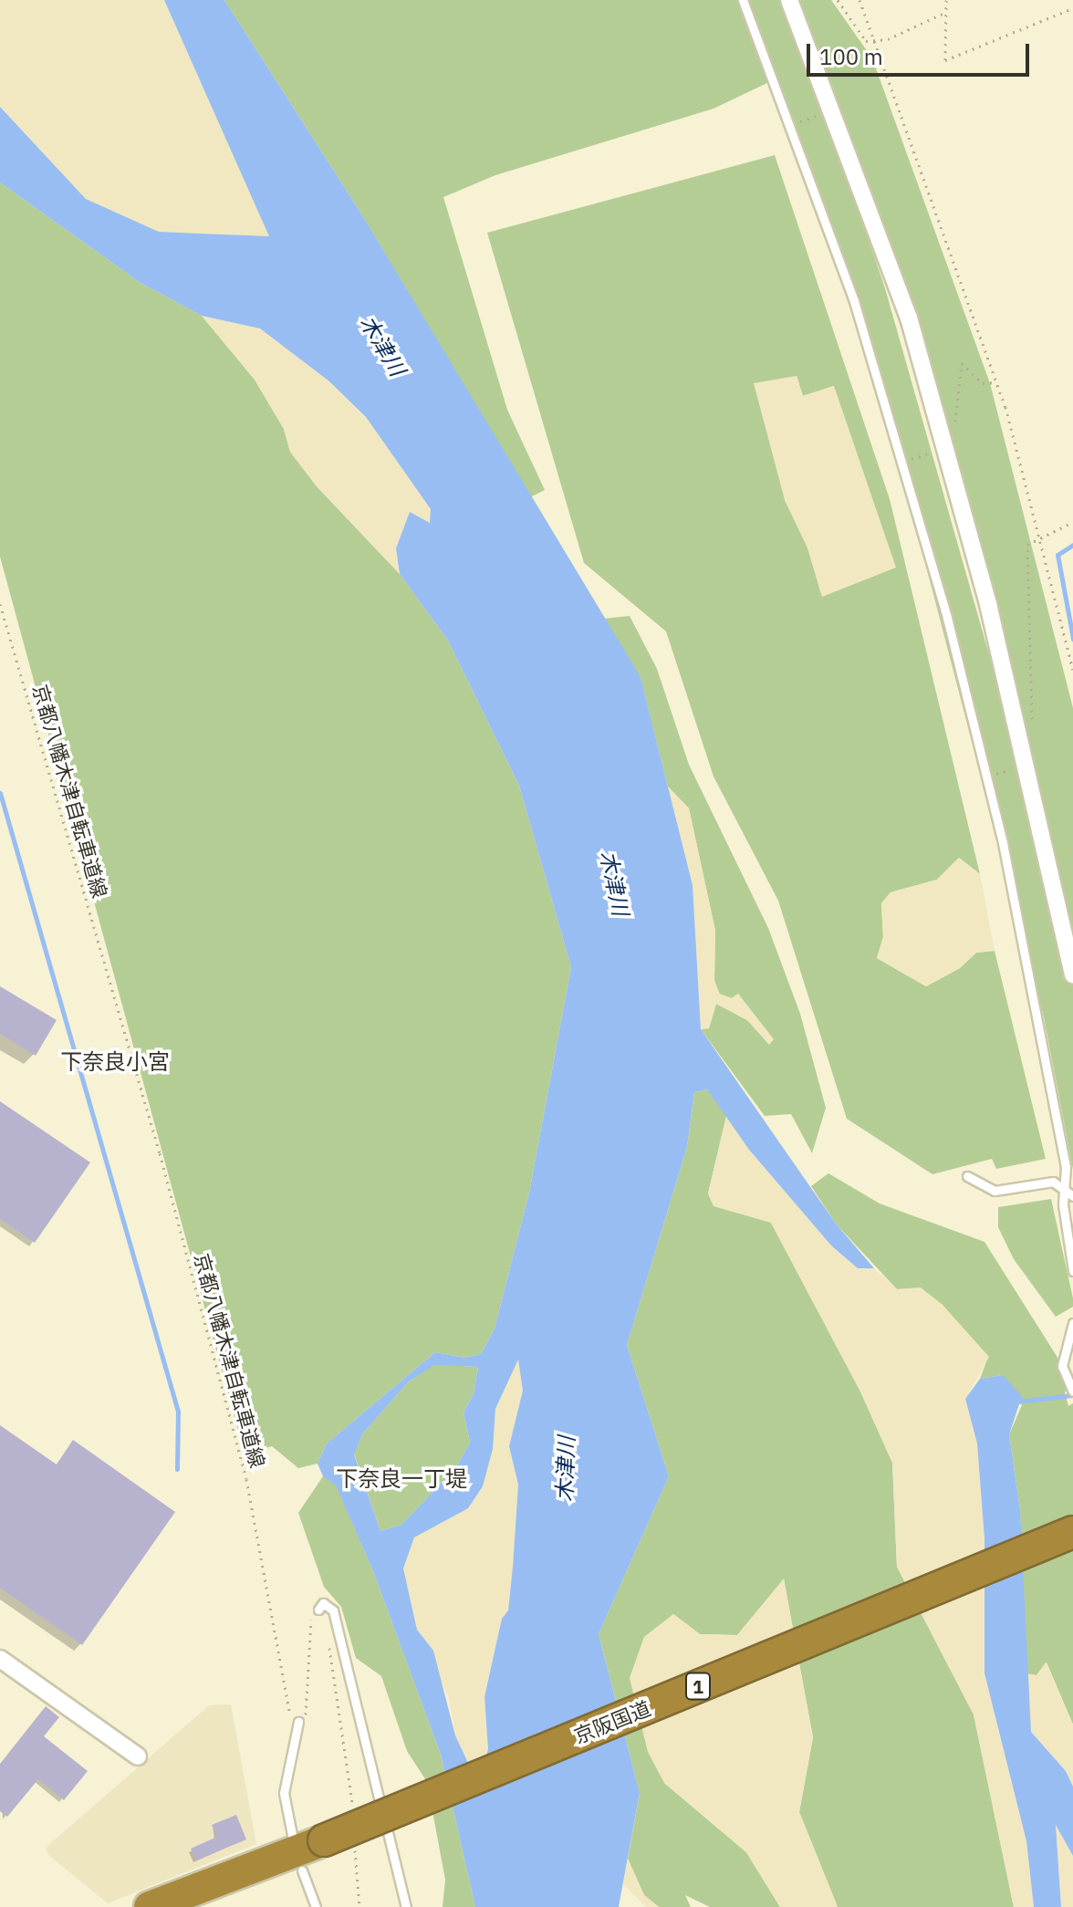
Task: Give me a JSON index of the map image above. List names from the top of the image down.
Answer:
{
  "streets": {
    "highway": ["1", "京阪国道"],
    "path": ["京都八幡木津自転車道線"]
  },
  "districts": ["下奈良小宮", "下奈良一丁堤"],
  "water": ["木津川"],
  "scale_bar": "100 m"
}
